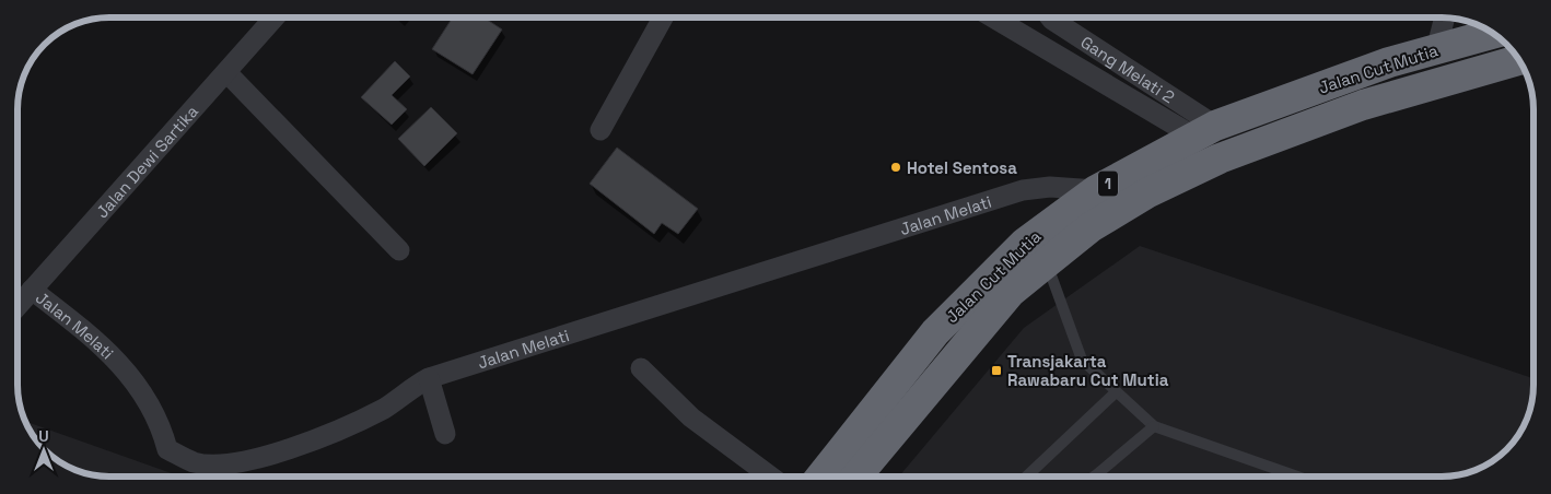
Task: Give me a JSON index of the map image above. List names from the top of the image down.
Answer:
{
  "streets": {
    "highway": ["Jalan Cut Mutia", "1"],
    "street": ["Gang Melati 2", "Jalan Dewi Sartika", "Jalan Melati"]
  },
  "crossings": [
    ["Gang Melati 2", "Jalan Cut Mutia"],
    ["Jalan Cut Mutia", "Jalan Melati"],
    ["Jalan Dewi Sartika", "Jalan Melati"]
  ],
  "places": {
    "other": ["Hotel Sentosa"],
    "transit": ["Transjakarta Rawabaru Cut Mutia"]
  },
  "north": "top"
}
